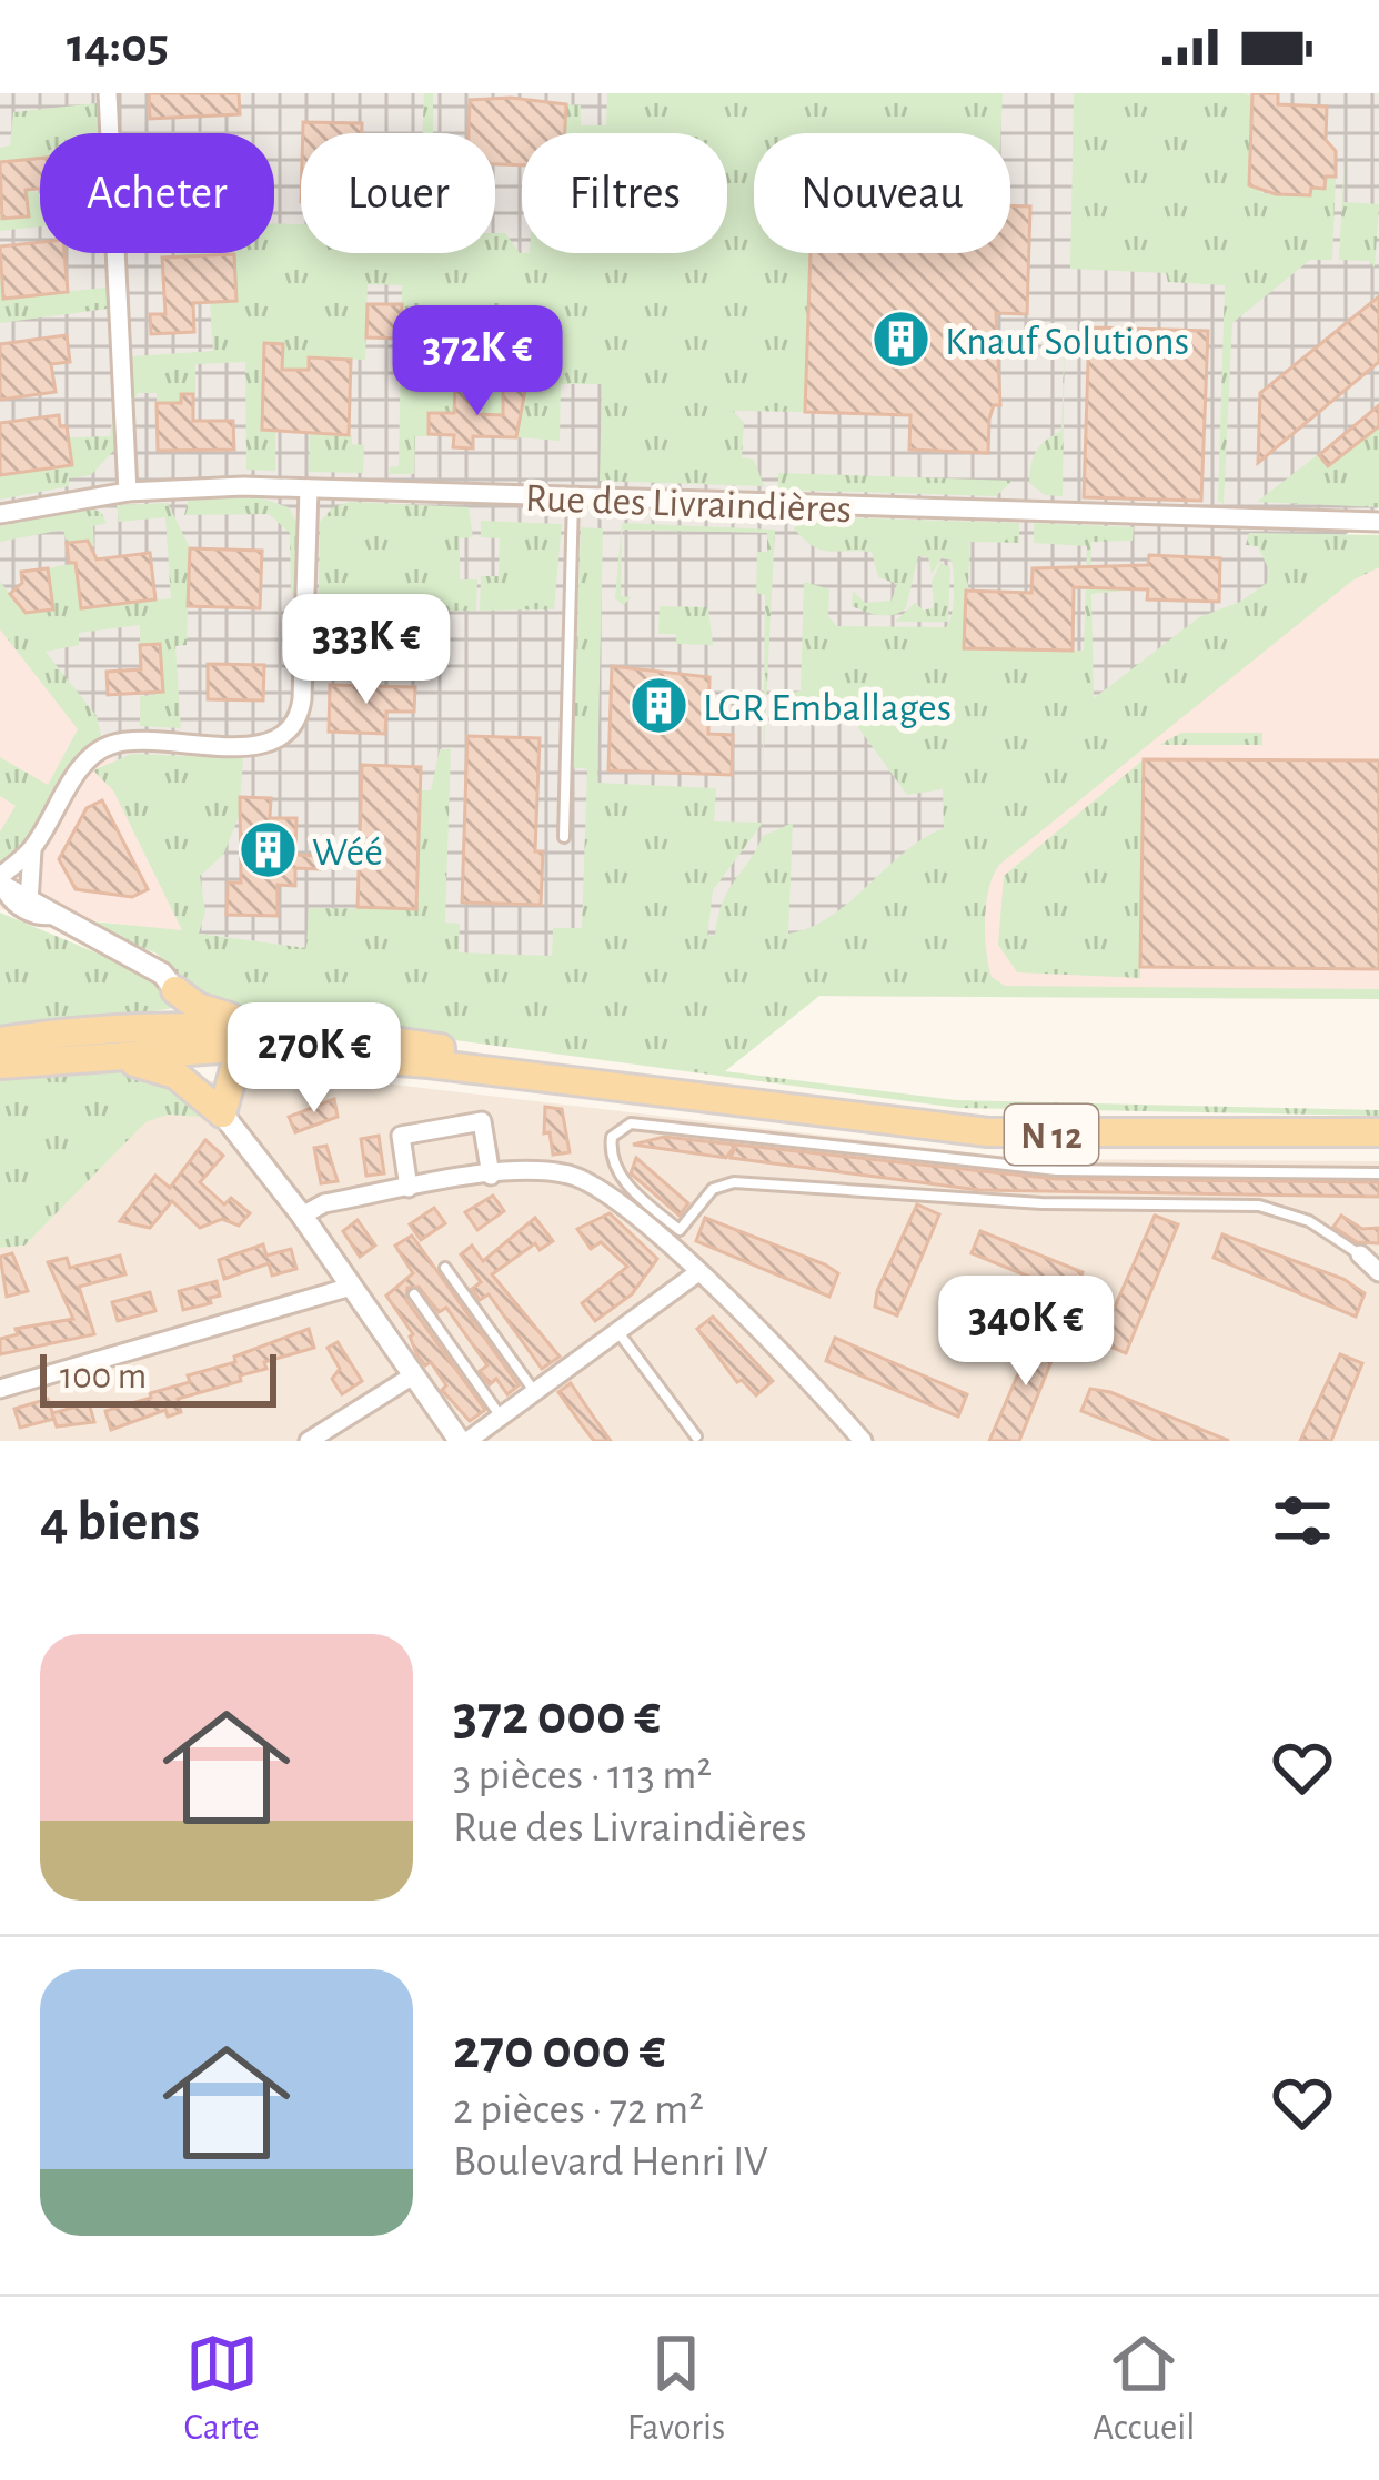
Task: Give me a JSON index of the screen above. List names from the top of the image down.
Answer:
{
  "streets": {
    "main road": ["N 12"],
    "street": ["Rue des Livraindières"]
  },
  "places": {
    "building": ["Knauf Solutions", "LGR Emballages", "Wéé"]
  },
  "scale_bar": "100 m",
  "page": {
    "status": "14:05",
    "chip": [
      "Acheter",
      "Louer",
      "Filtres",
      "Nouveau"
    ],
    "price": [
      "372K €",
      "333K €",
      "270K €",
      "340K €"
    ],
    "scale": "100 m",
    "heading": "4 biens",
    "list": [
      {
        "name": "372 000 €",
        "note": "3 pièces · 113 m² · Rue des Livraindières"
      },
      {
        "name": "270 000 €",
        "note": "2 pièces · 72 m² · Boulevard Henri IV"
      }
    ],
    "tabs": ["Carte", "Favoris", "Accueil"]
  }
}
